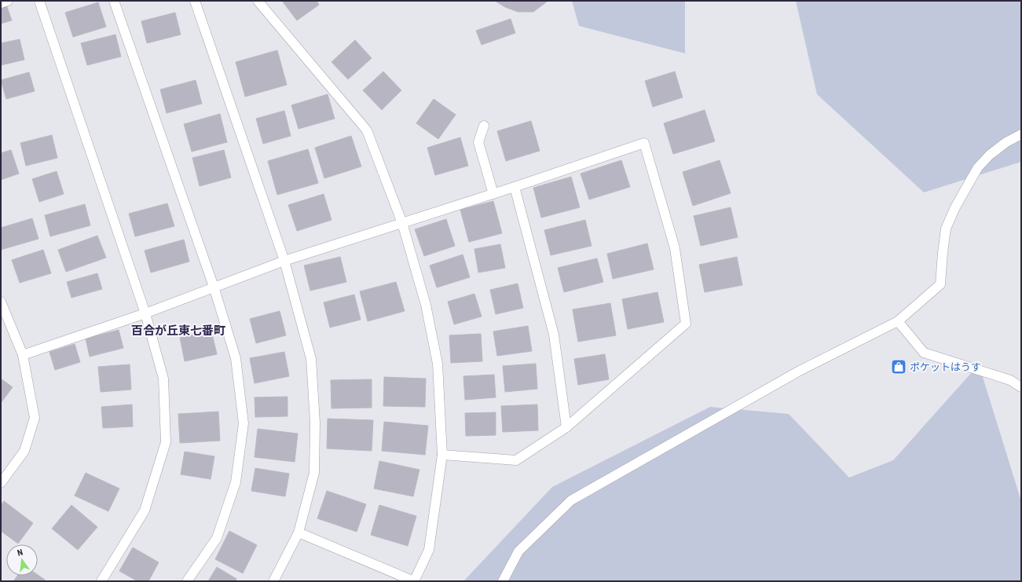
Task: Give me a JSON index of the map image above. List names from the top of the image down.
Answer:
{
  "districts": ["百合が丘東七番町"],
  "places": {
    "shop": ["ポケットはうす"]
  },
  "north": "top"
}
